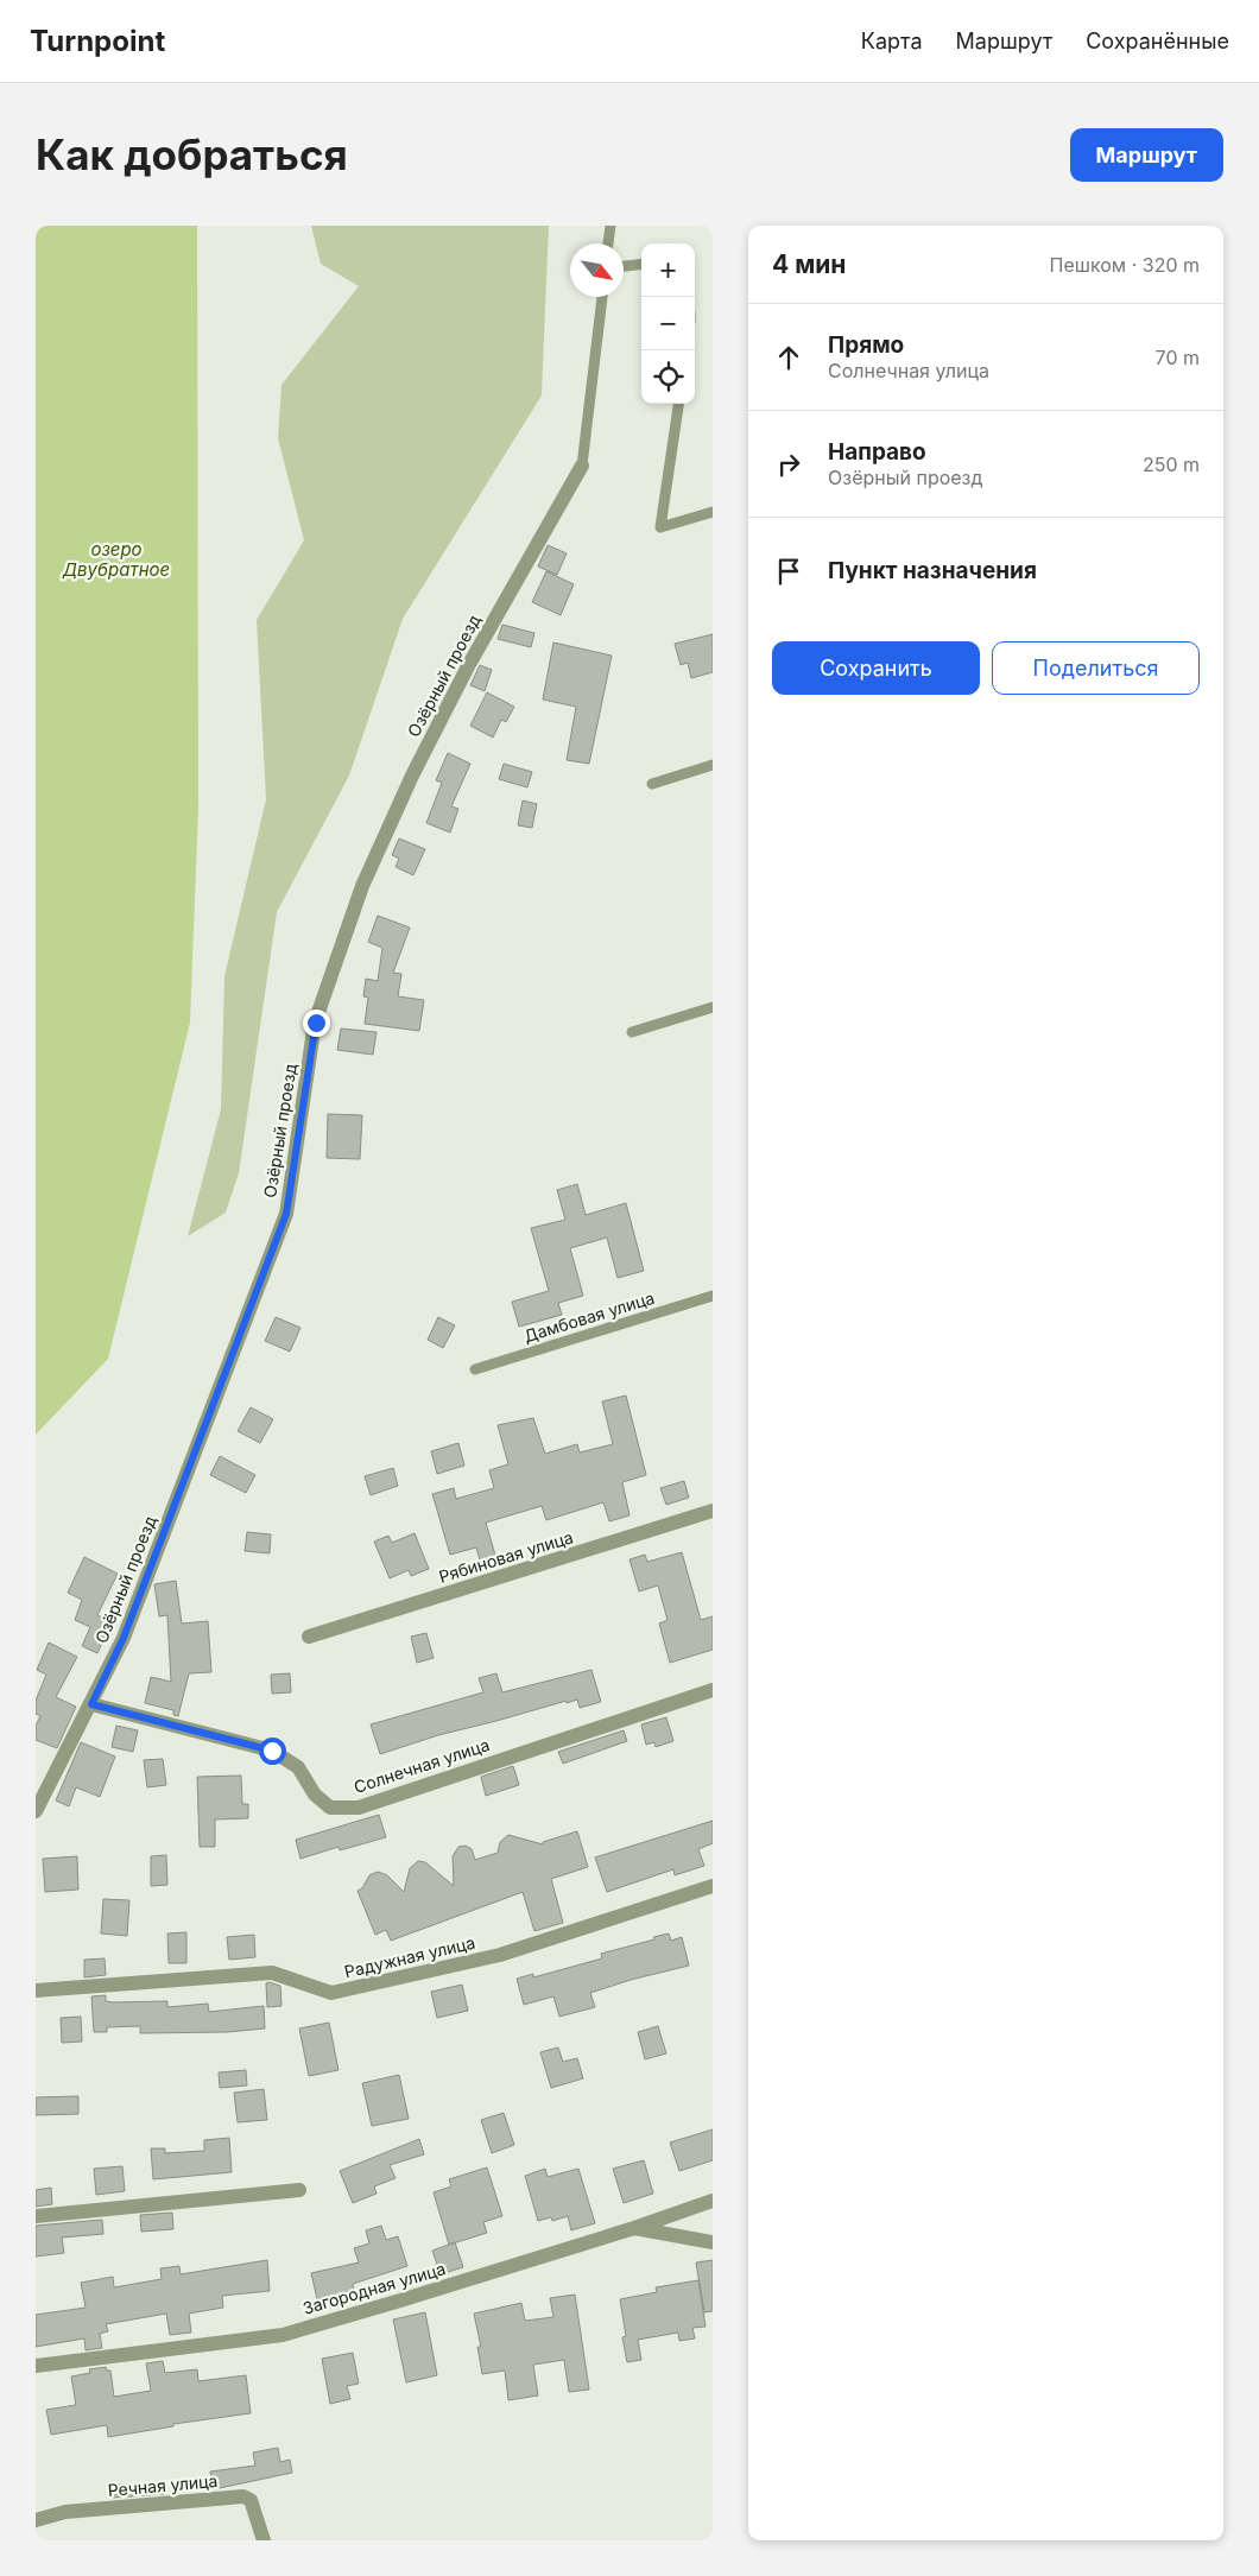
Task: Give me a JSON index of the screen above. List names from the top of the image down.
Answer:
{
  "streets": {
    "street": [
      "Озёрный проезд",
      "Рябиновая улица",
      "Солнечная улица",
      "Радужная улица",
      "Загородная улица",
      "Речная улица"
    ],
    "lane": ["Дамбовая улица"]
  },
  "crossings": [
    ["Озёрный проезд", "Солнечная улица"]
  ],
  "water": ["озеро Двубратное"],
  "north": "bottom right",
  "page": {
    "header": "Turnpoint",
    "nav": ["Карта", "Маршрут", "Сохранённые"],
    "buttons": [
      "Маршрут",
      ["Сохранить", "Поделиться"]
    ],
    "title": "Как добраться",
    "heading": ["4 мин", "Пешком · 320 m"],
    "map_buttons": ["+", "−"],
    "list": [
      ["Прямо", "Солнечная улица", "70 m"],
      ["Направо", "Озёрный проезд", "250 m"],
      "Пункт назначения"
    ]
  }
}
